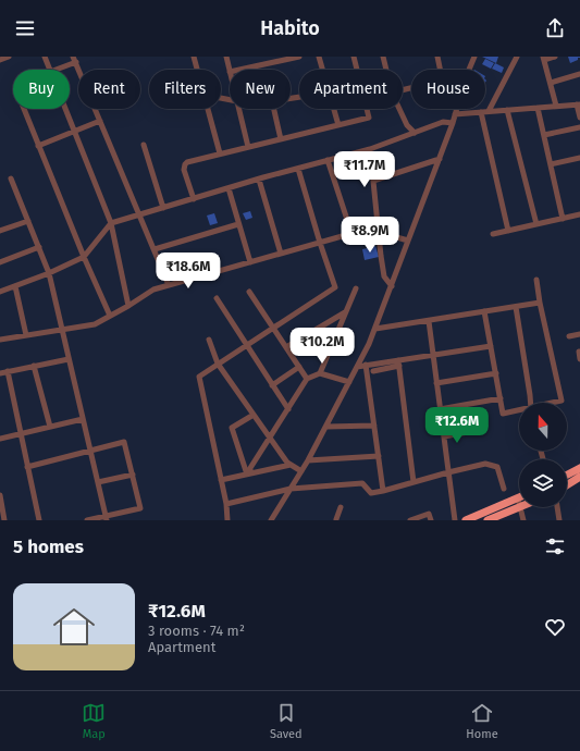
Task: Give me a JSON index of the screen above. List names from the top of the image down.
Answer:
{
  "north": "top",
  "page": {
    "header": "Habito",
    "chip": [
      "Buy",
      "Rent",
      "Filters",
      "New",
      "Apartment",
      "House"
    ],
    "price": [
      "₹11.7M",
      "₹8.9M",
      "₹18.6M",
      "₹10.2M",
      "₹12.6M"
    ],
    "heading": "5 homes",
    "list": [
      {
        "name": "₹12.6M",
        "note": "3 rooms · 74 m² · Apartment"
      }
    ],
    "tabs": ["Map", "Saved", "Home"]
  }
}
